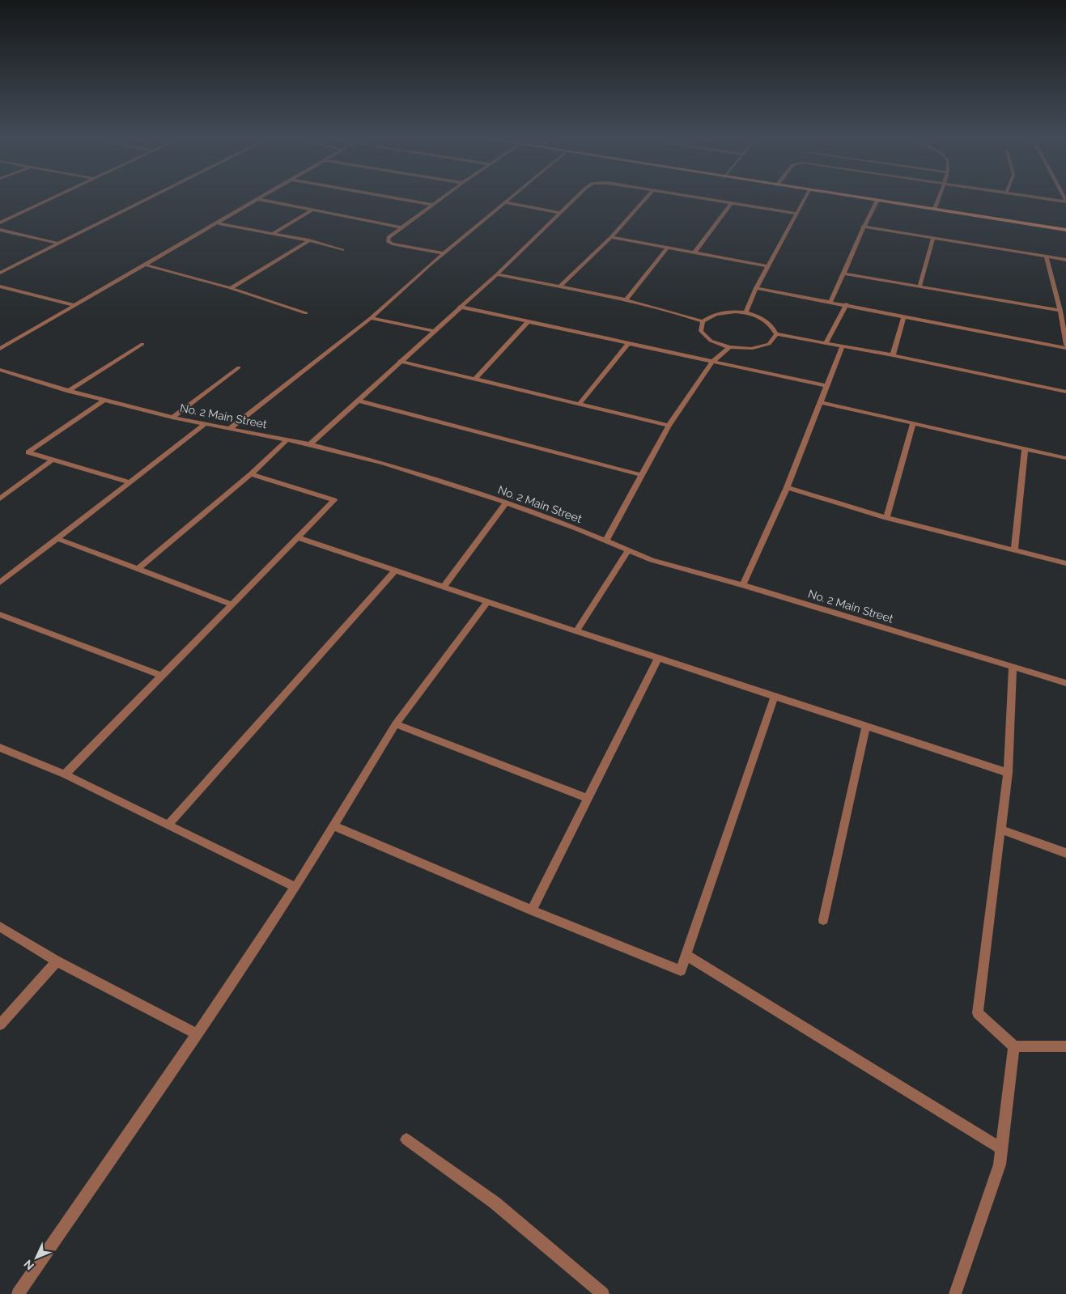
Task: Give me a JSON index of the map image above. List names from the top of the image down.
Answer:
{
  "streets": {
    "street": ["No. 2 Main Street"]
  },
  "north": "bottom left"
}
